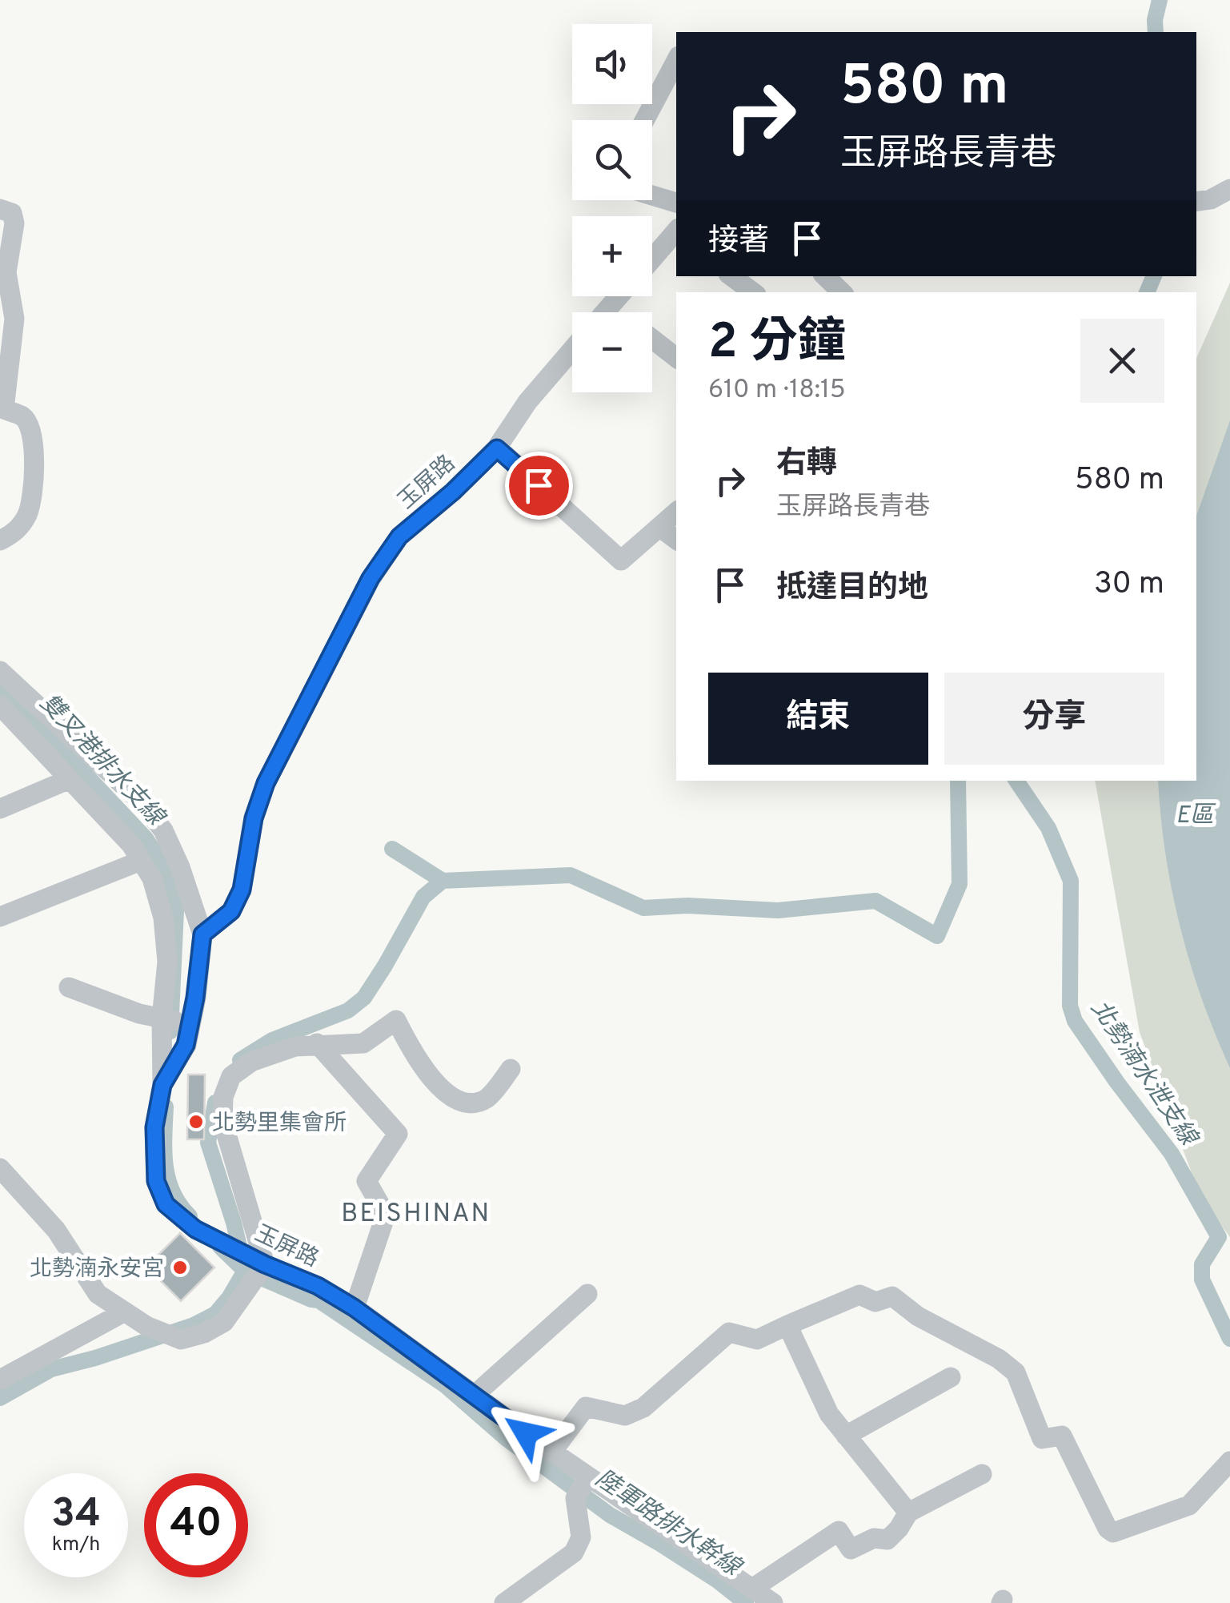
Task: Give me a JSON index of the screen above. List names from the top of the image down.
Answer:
{
  "streets": {
    "street": ["玉屏路"]
  },
  "districts": ["BEISHINAN"],
  "water": [
    "雙叉港排水支線",
    "E區",
    "北勢湳水泄支線",
    "陸軍路排水幹線"
  ],
  "places": ["北勢里集會所", "北勢湳永安宮"],
  "page": {
    "map_buttons": ["+", "−"],
    "turn": ["580 m", "玉屏路長青巷"],
    "then": "接著",
    "heading": ["2 分鐘", "610 m · 18:15"],
    "list": [
      {
        "name": "右轉",
        "note": "玉屏路長青巷",
        "value": "580 m"
      },
      {
        "name": "抵達目的地",
        "value": "30 m"
      }
    ],
    "buttons": ["結束", "分享"],
    "speed": "34 km/h",
    "limit": "40"
  }
}
